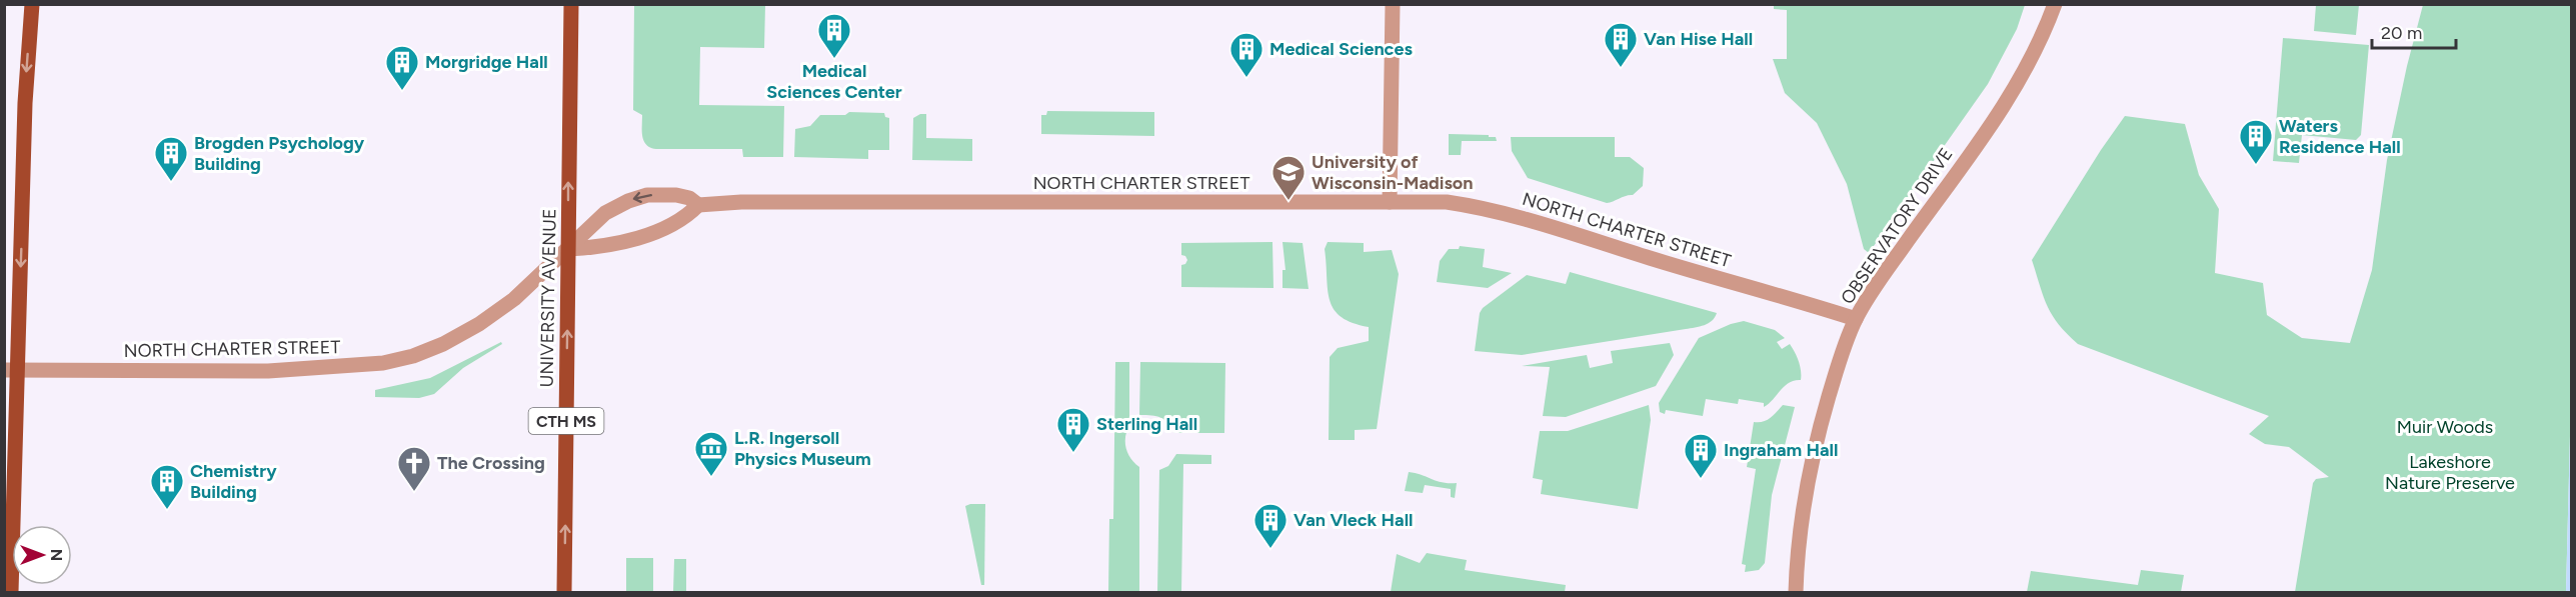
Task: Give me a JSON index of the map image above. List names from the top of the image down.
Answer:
{
  "streets": {
    "main road": ["UNIVERSITY AVENUE", "CTH MS"],
    "street": ["NORTH CHARTER STREET", "OBSERVATORY DRIVE"]
  },
  "crossings": [
    ["NORTH CHARTER STREET", "OBSERVATORY DRIVE"],
    ["NORTH CHARTER STREET", "UNIVERSITY AVENUE"]
  ],
  "one_way": ["UNIVERSITY AVENUE"],
  "parks": ["Muir Woods", "Lakeshore Nature Preserve"],
  "places": {
    "building": [
      "Medical Sciences Center",
      "Van Hise Hall",
      "Medical Sciences",
      "Morgridge Hall",
      "Waters Residence Hall",
      "Brogden Psychology Building",
      "Sterling Hall",
      "Ingraham Hall",
      "Chemistry Building",
      "Van Vleck Hall"
    ],
    "school or university": ["University of Wisconsin-Madison"],
    "museum": ["L.R. Ingersoll Physics Museum"],
    "church": ["The Crossing"]
  },
  "scale_bar": "20 m",
  "north": "right"
}
